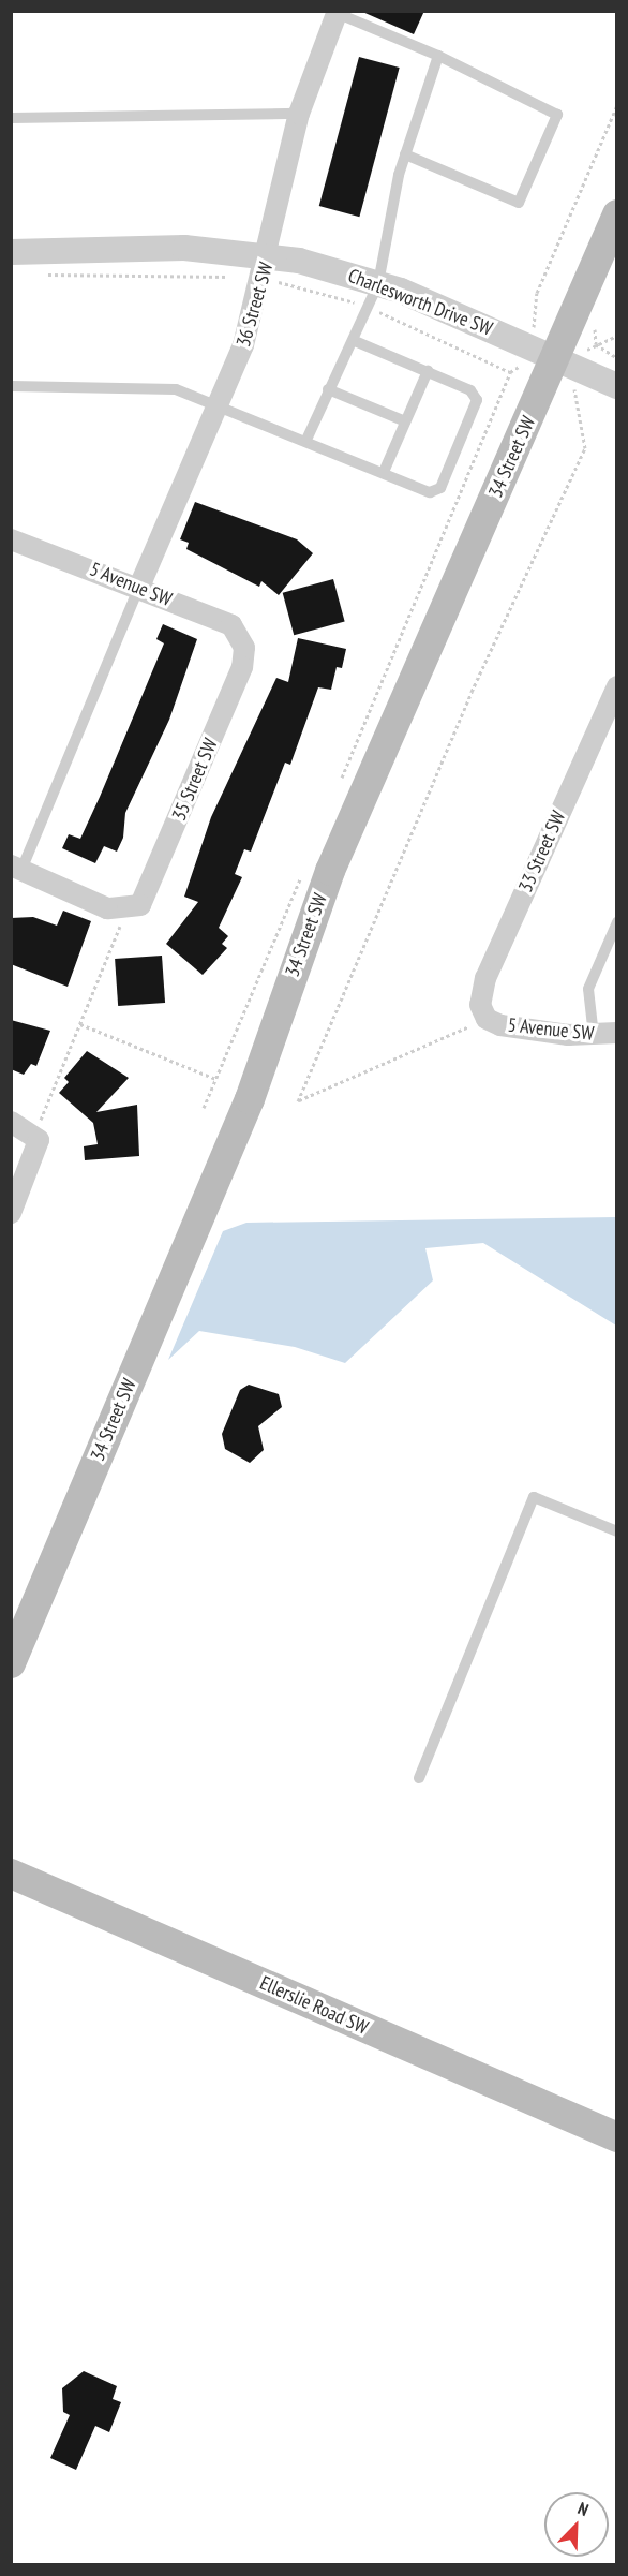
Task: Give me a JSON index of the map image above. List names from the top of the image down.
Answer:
{
  "streets": {
    "main road": ["34 Street SW", "Ellerslie Road SW"],
    "street": [
      "Charlesworth Drive SW",
      "36 Street SW",
      "5 Avenue SW",
      "35 Street SW",
      "33 Street SW"
    ]
  },
  "crossings": [
    ["Charlesworth Drive SW", "36 Street SW"],
    ["Charlesworth Drive SW", "34 Street SW"],
    ["36 Street SW", "5 Avenue SW"],
    ["5 Avenue SW", "35 Street SW"],
    ["5 Avenue SW", "33 Street SW"]
  ],
  "north": "top right"
}
